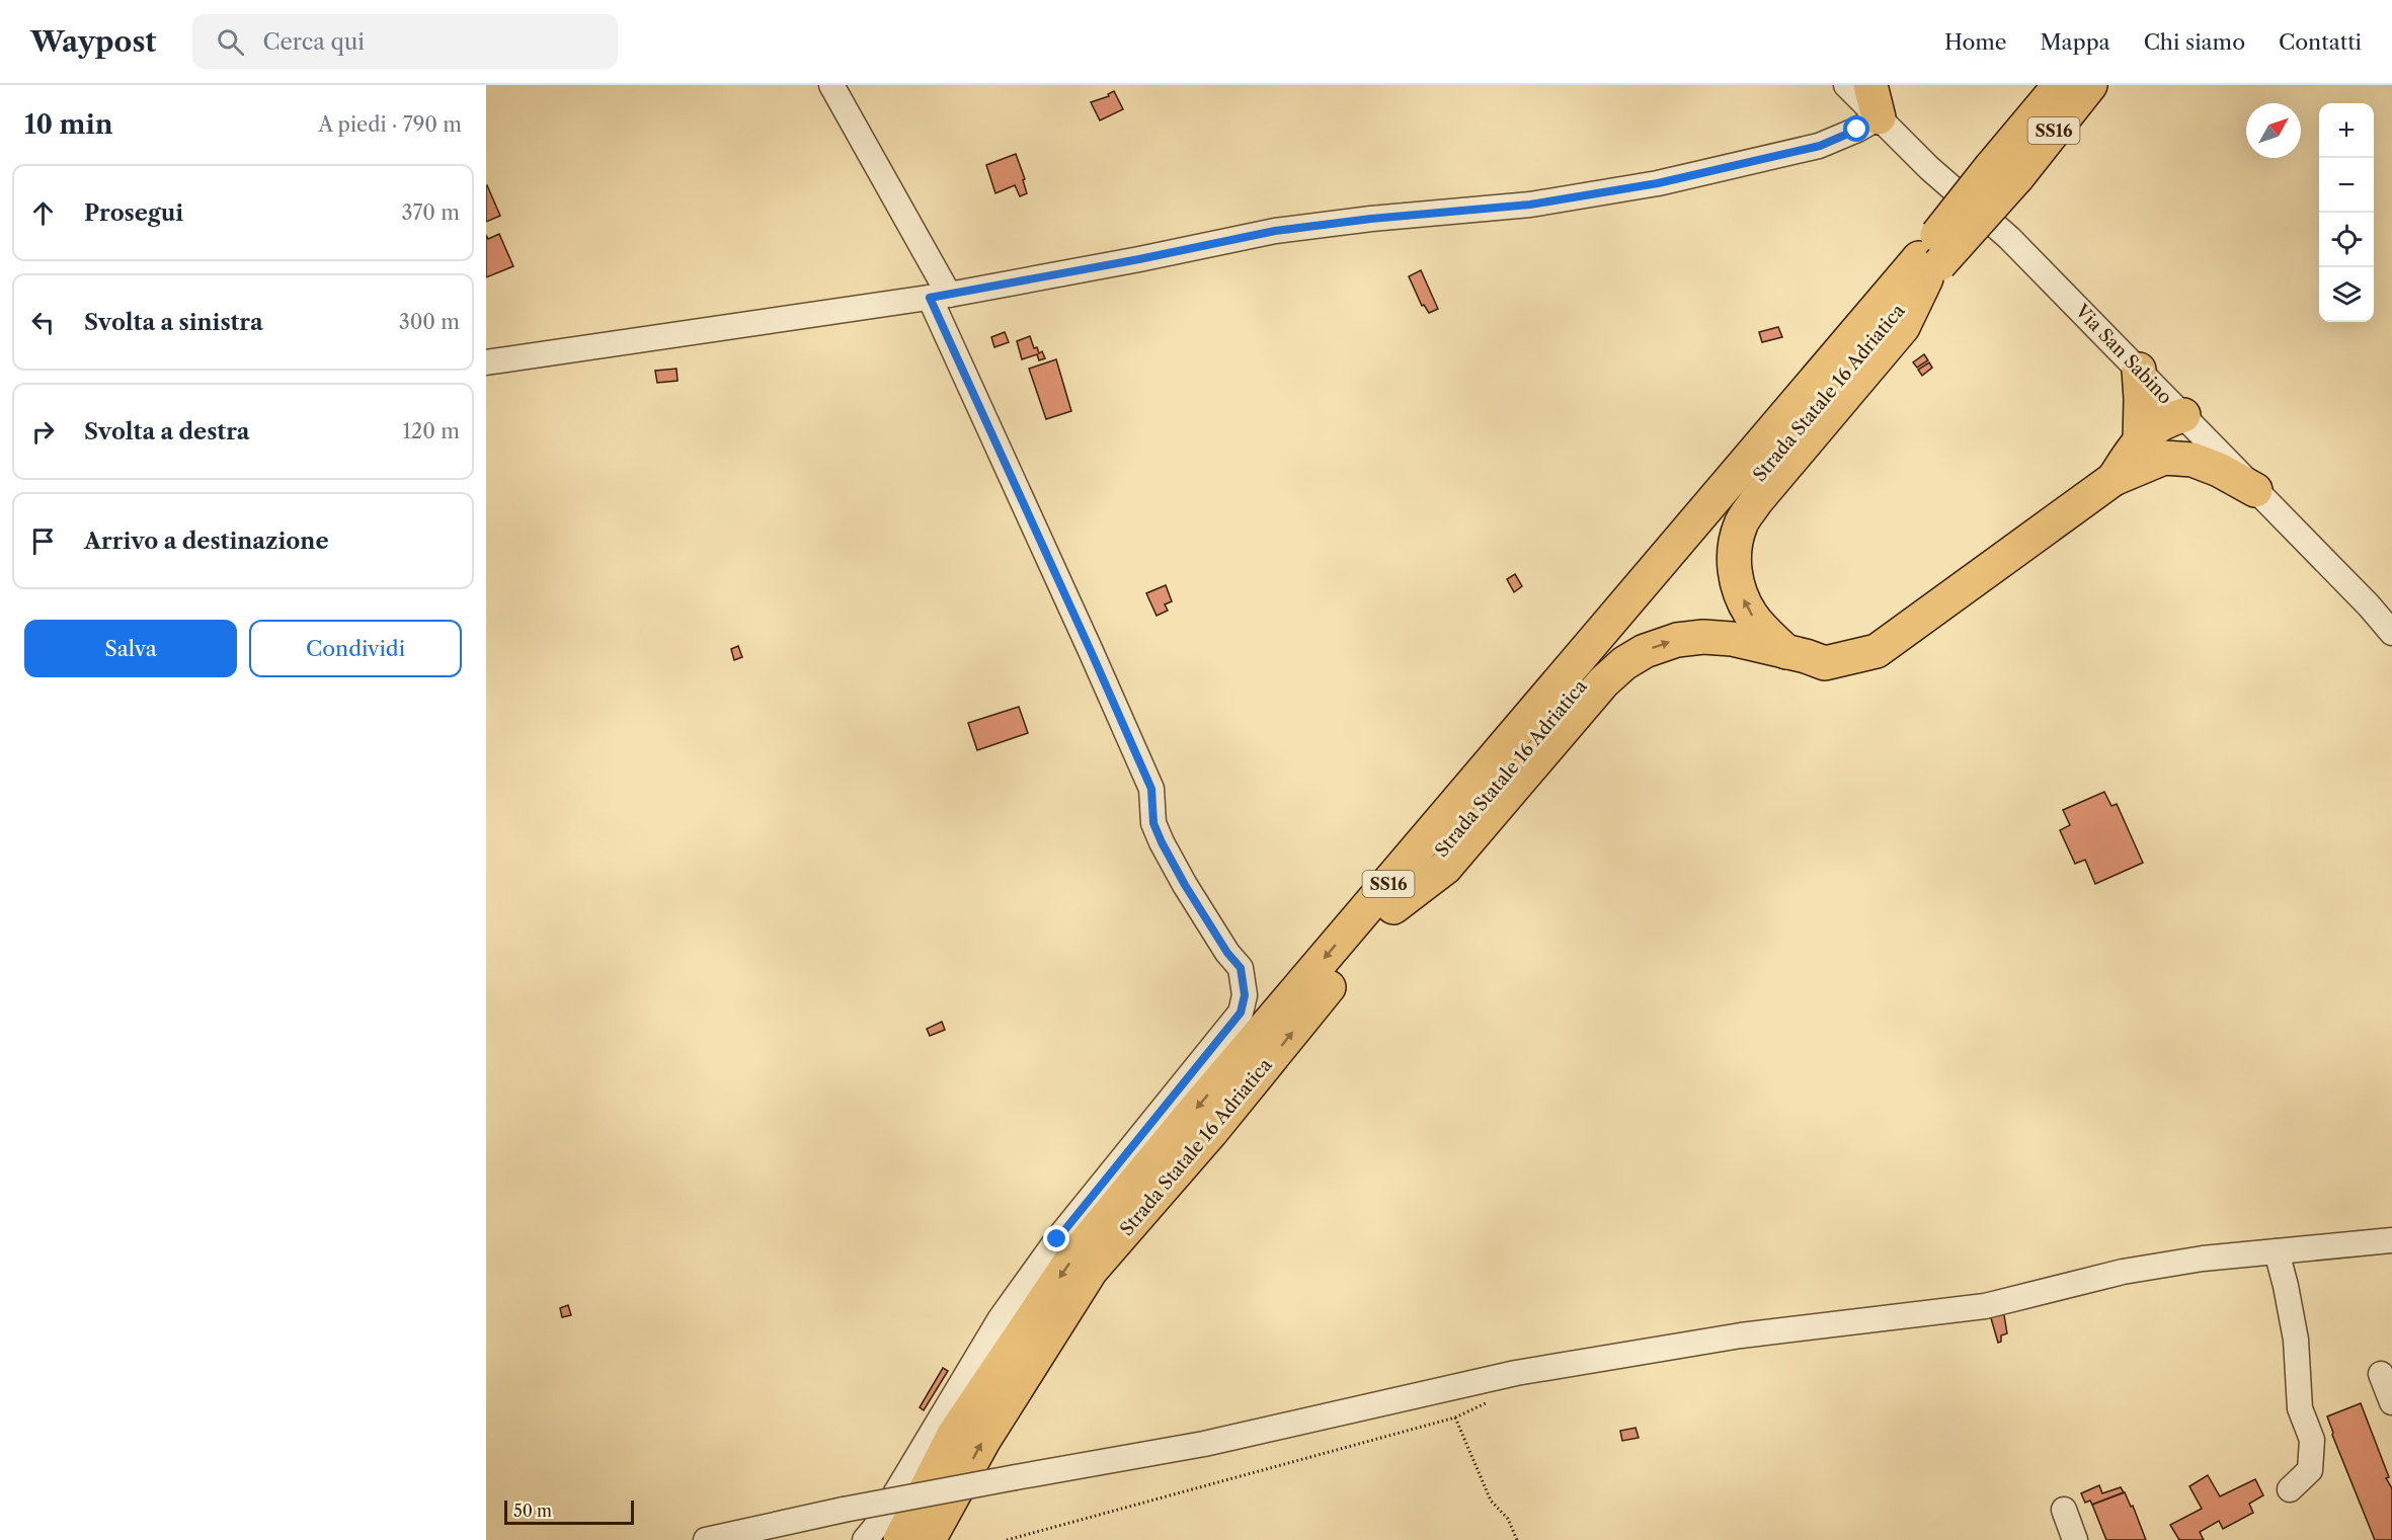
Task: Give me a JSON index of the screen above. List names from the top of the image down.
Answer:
{
  "streets": {
    "highway": ["SS16", "Strada Statale 16 Adriatica"],
    "street": ["Via San Sabino"]
  },
  "scale_bar": "50 m",
  "north": "top right",
  "page": {
    "header": "Waypost",
    "search": "Cerca qui",
    "nav": [
      "Home",
      "Mappa",
      "Chi siamo",
      "Contatti"
    ],
    "heading": ["10 min", "A piedi · 790 m"],
    "map_buttons": ["+", "−"],
    "list": [
      ["Prosegui", "370 m"],
      ["Svolta a sinistra", "300 m"],
      ["Svolta a destra", "120 m"],
      "Arrivo a destinazione"
    ],
    "buttons": ["Salva", "Condividi"],
    "scale": "50 m"
  }
}
